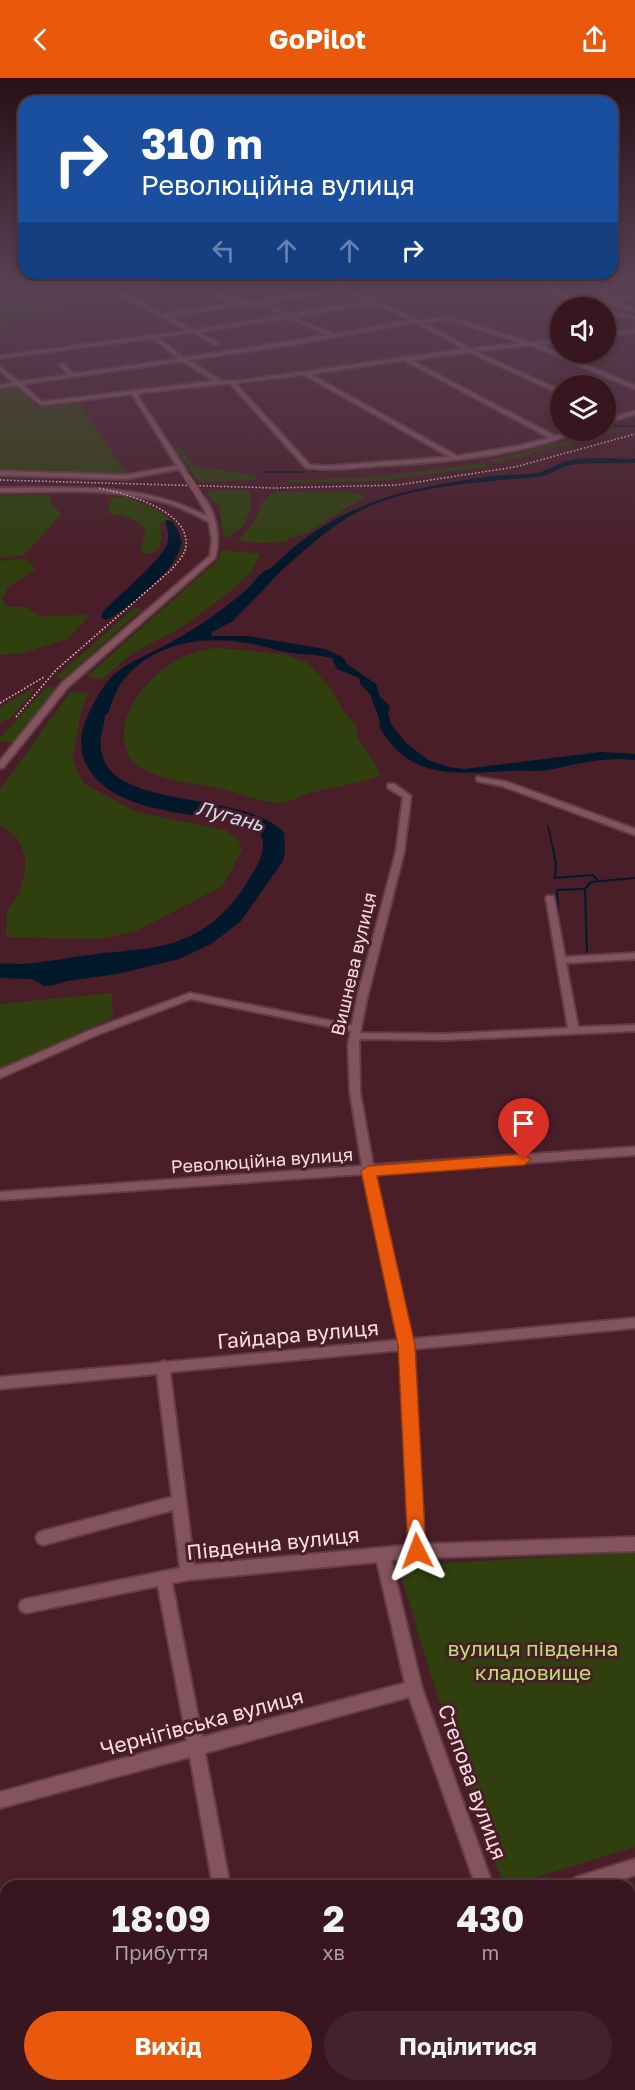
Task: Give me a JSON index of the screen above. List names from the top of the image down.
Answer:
{
  "streets": {
    "street": [
      "Вишнева вулиця",
      "Революційна вулиця",
      "Гайдара вулиця",
      "Південна вулиця",
      "Чернігівська вулиця",
      "Степова вулиця"
    ]
  },
  "crossings": [
    ["Вишнева вулиця", "Революційна вулиця"],
    ["Вишнева вулиця", "Гайдара вулиця"],
    ["Вишнева вулиця", "Південна вулиця"],
    ["Південна вулиця", "Степова вулиця"],
    ["Чернігівська вулиця", "Степова вулиця"]
  ],
  "water": ["Лугань"],
  "parks": ["вулиця південна кладовище"],
  "page": {
    "header": "GoPilot",
    "turn": ["310 m", "Революційна вулиця"],
    "eta": [
      "18:09",
      "Прибуття",
      "2",
      "хв",
      "430",
      "m"
    ],
    "buttons": ["Вихід", "Поділитися"]
  }
}
